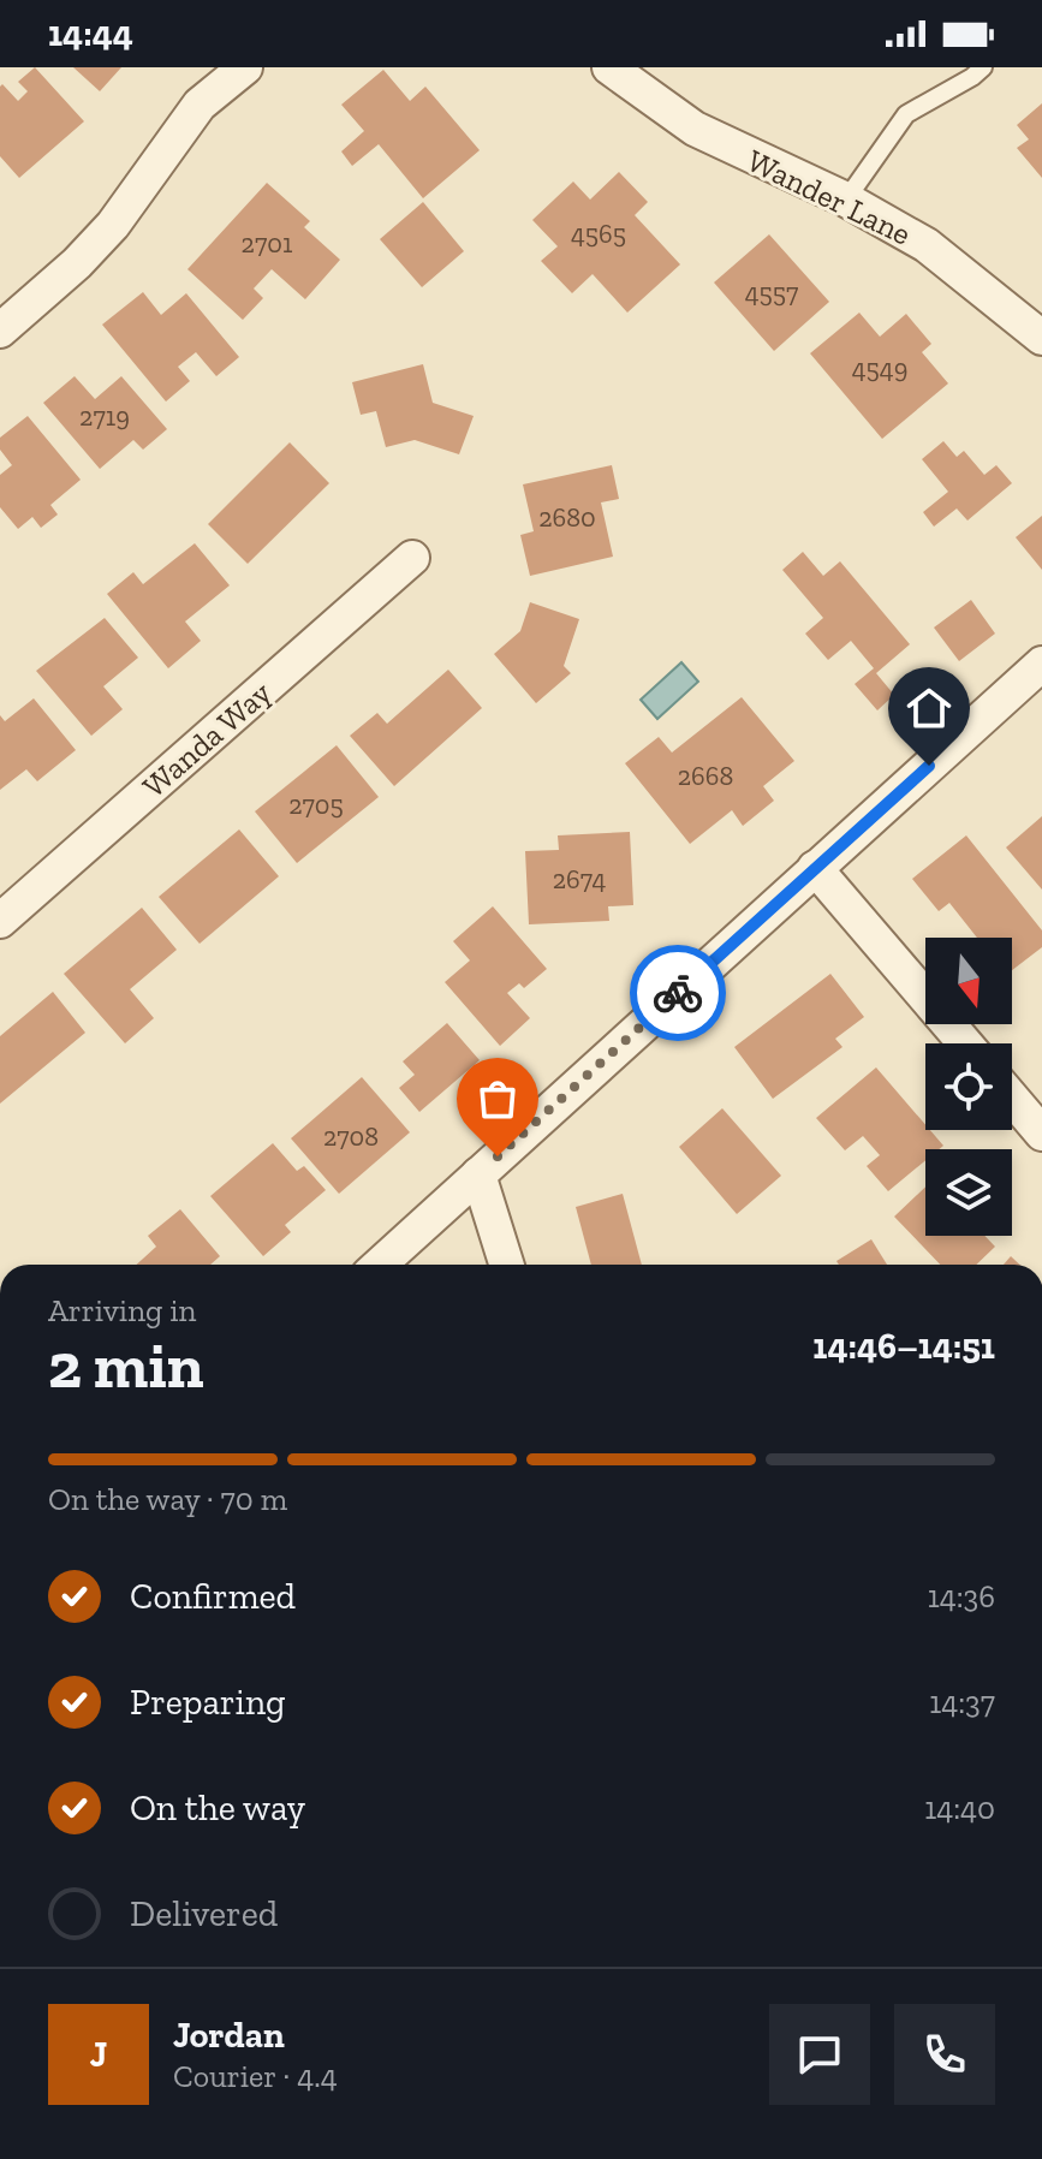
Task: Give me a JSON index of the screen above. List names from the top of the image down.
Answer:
{
  "streets": {
    "street": ["Wander Lane", "Wanda Way"]
  },
  "house_numbers": [
    "4565",
    "2701",
    "4557",
    "4549",
    "2719",
    "2680",
    "2668",
    "2705",
    "2674",
    "2708"
  ],
  "north": "bottom",
  "page": {
    "status": "14:44",
    "heading": ["2 min", "Arriving in", "14:46–14:51"],
    "panel": ["Jordan", "Courier · 4.4"],
    "bar": "On the way · 70 m",
    "list": [
      ["Confirmed", "14:36"],
      ["Preparing", "14:37"],
      ["On the way", "14:40"],
      "Delivered"
    ],
    "round": "J"
  }
}
